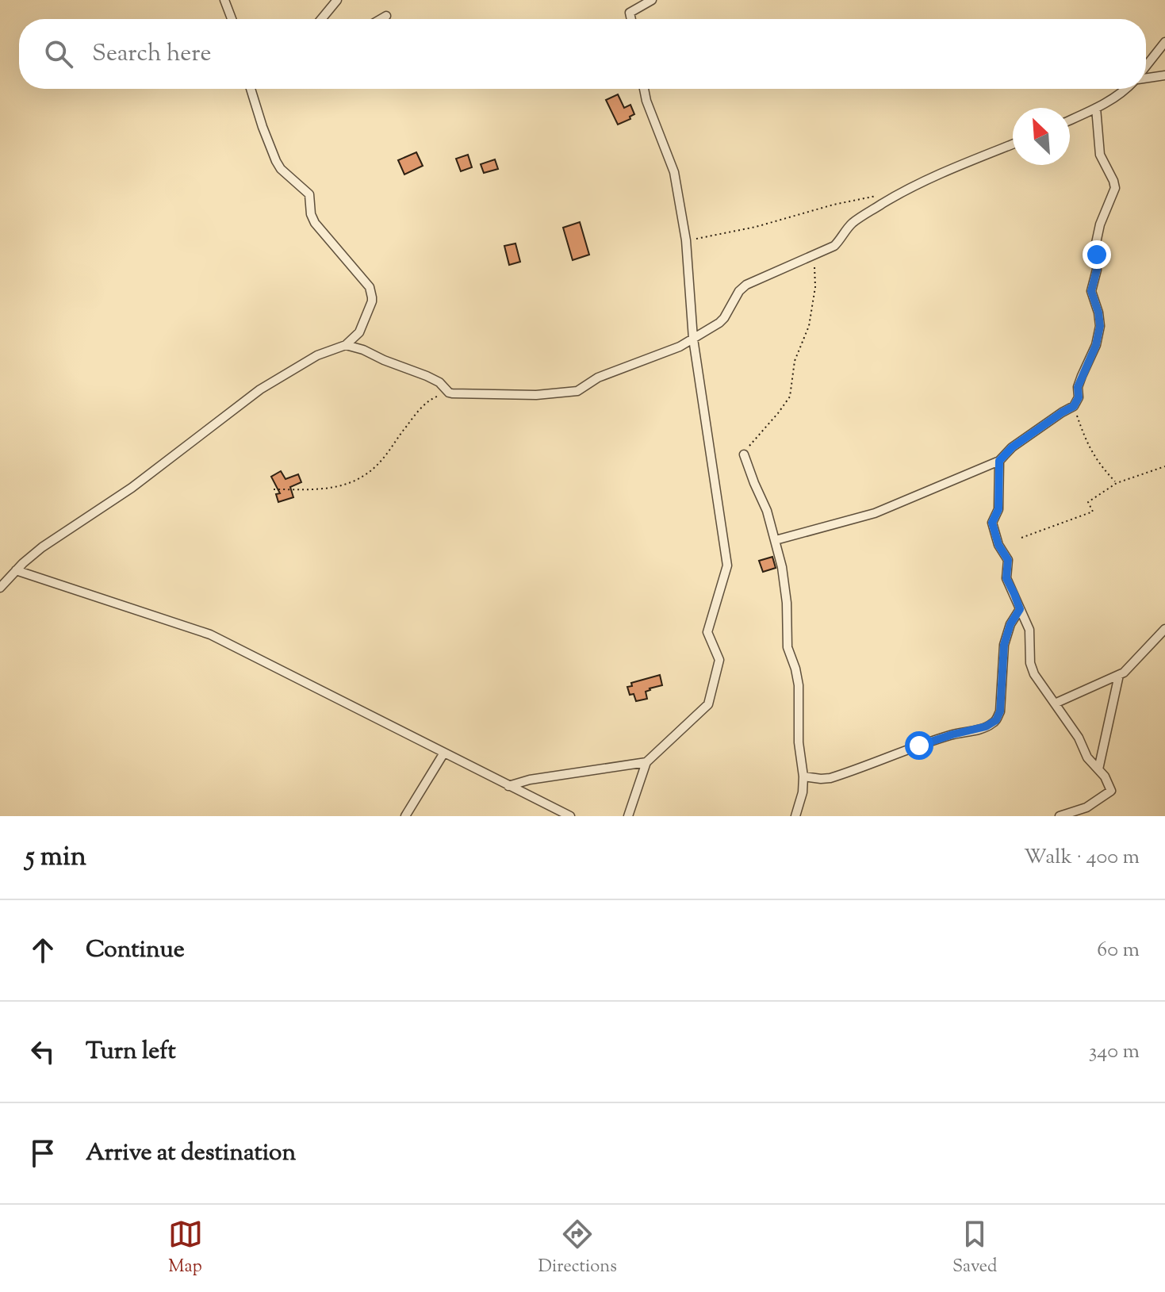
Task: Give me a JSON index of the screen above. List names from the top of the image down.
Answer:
{
  "north": "top left",
  "page": {
    "search": "Search here",
    "heading": ["5 min", "Walk · 400 m"],
    "list": [
      ["Continue", "60 m"],
      ["Turn left", "340 m"],
      "Arrive at destination"
    ],
    "nav": ["Map", "Directions", "Saved"]
  }
}
